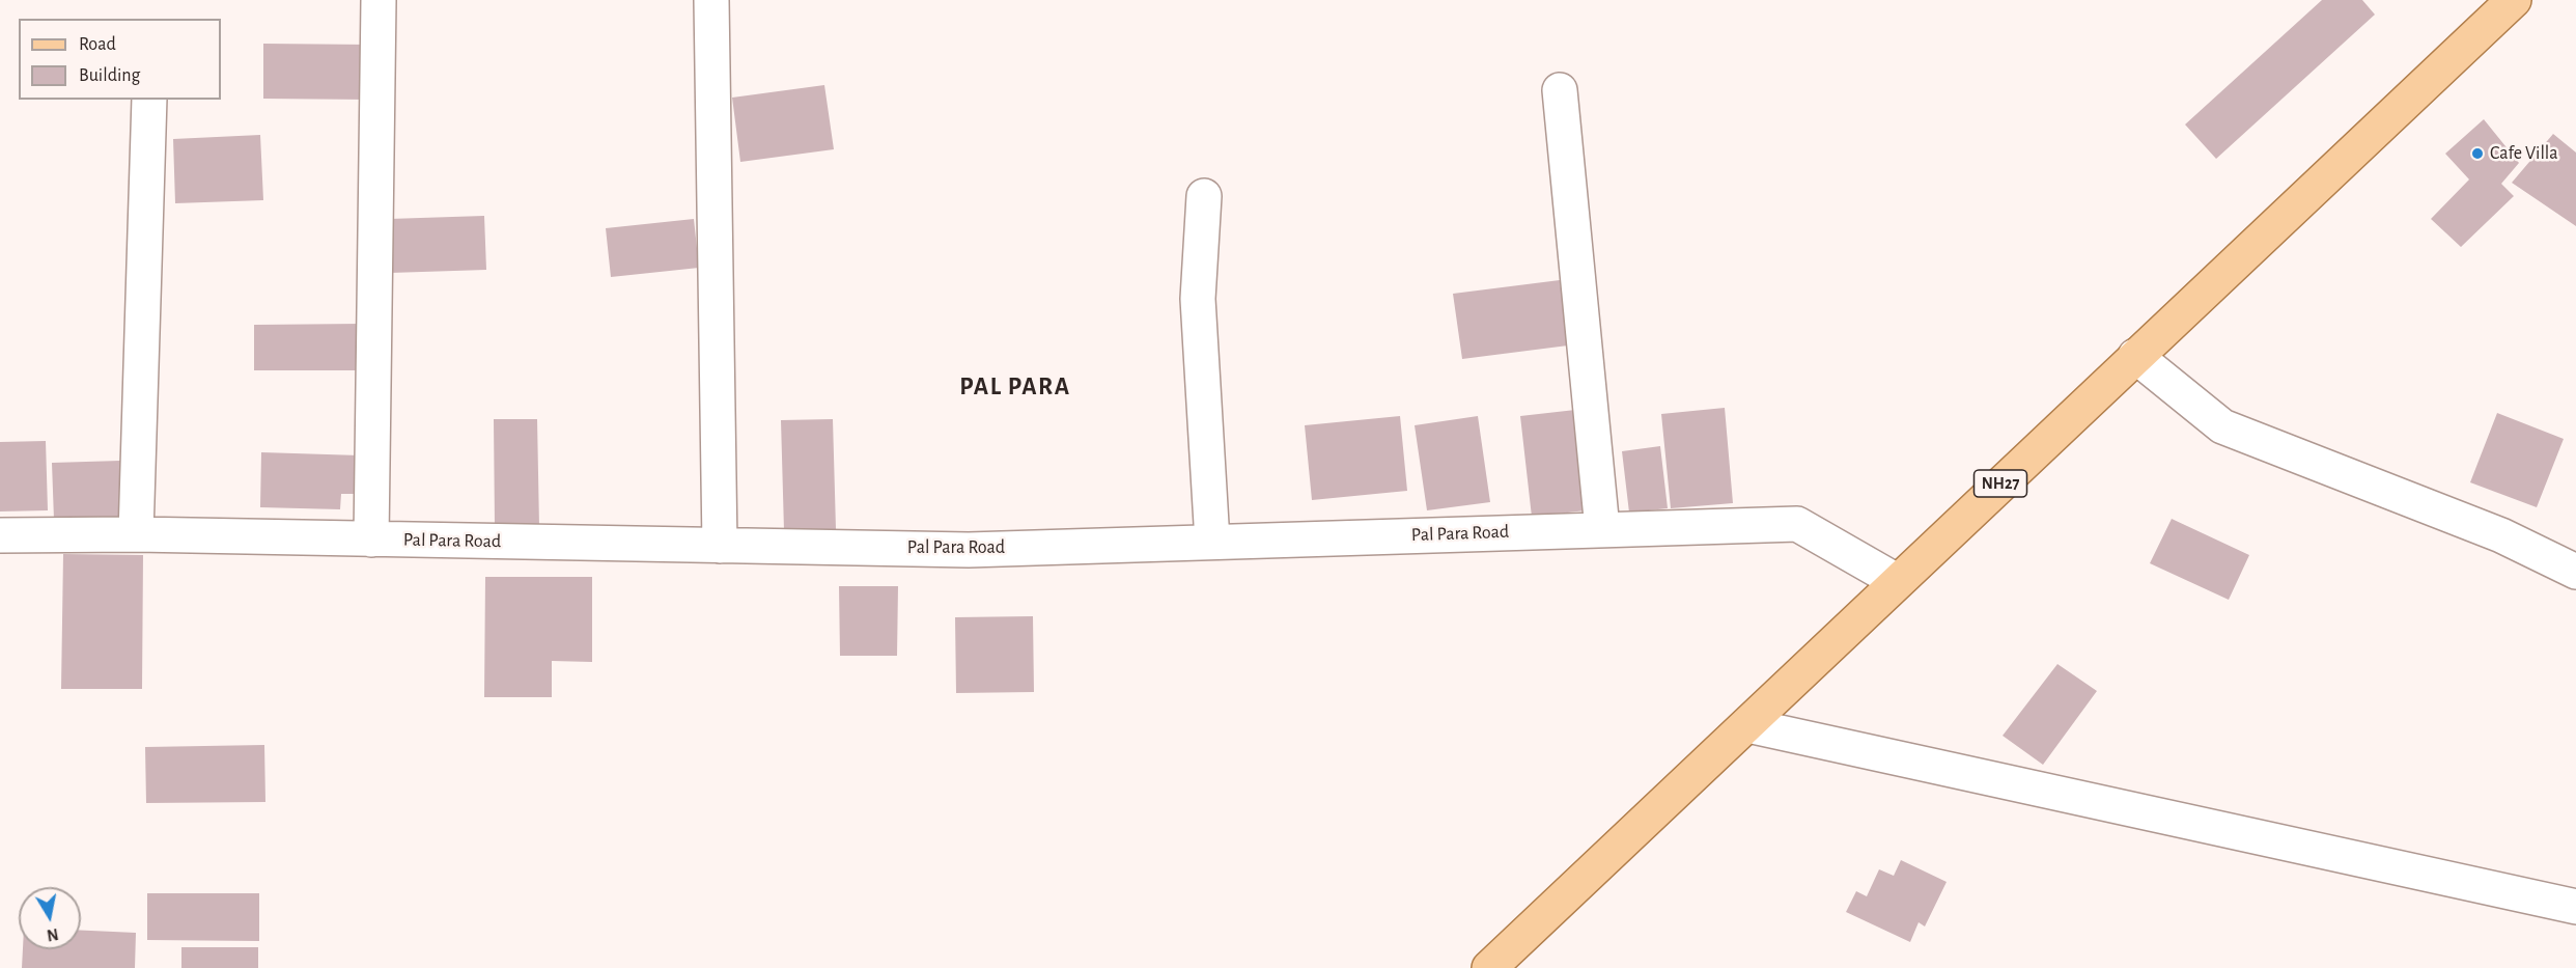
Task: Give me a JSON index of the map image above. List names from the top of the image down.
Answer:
{
  "streets": {
    "main road": ["NH27"],
    "street": ["Pal Para Road"]
  },
  "crossings": [
    ["NH27", "Pal Para Road"]
  ],
  "districts": ["PAL PARA"],
  "places": ["Cafe Villa"],
  "legend": ["Road", "Building"],
  "north": "bottom"
}
